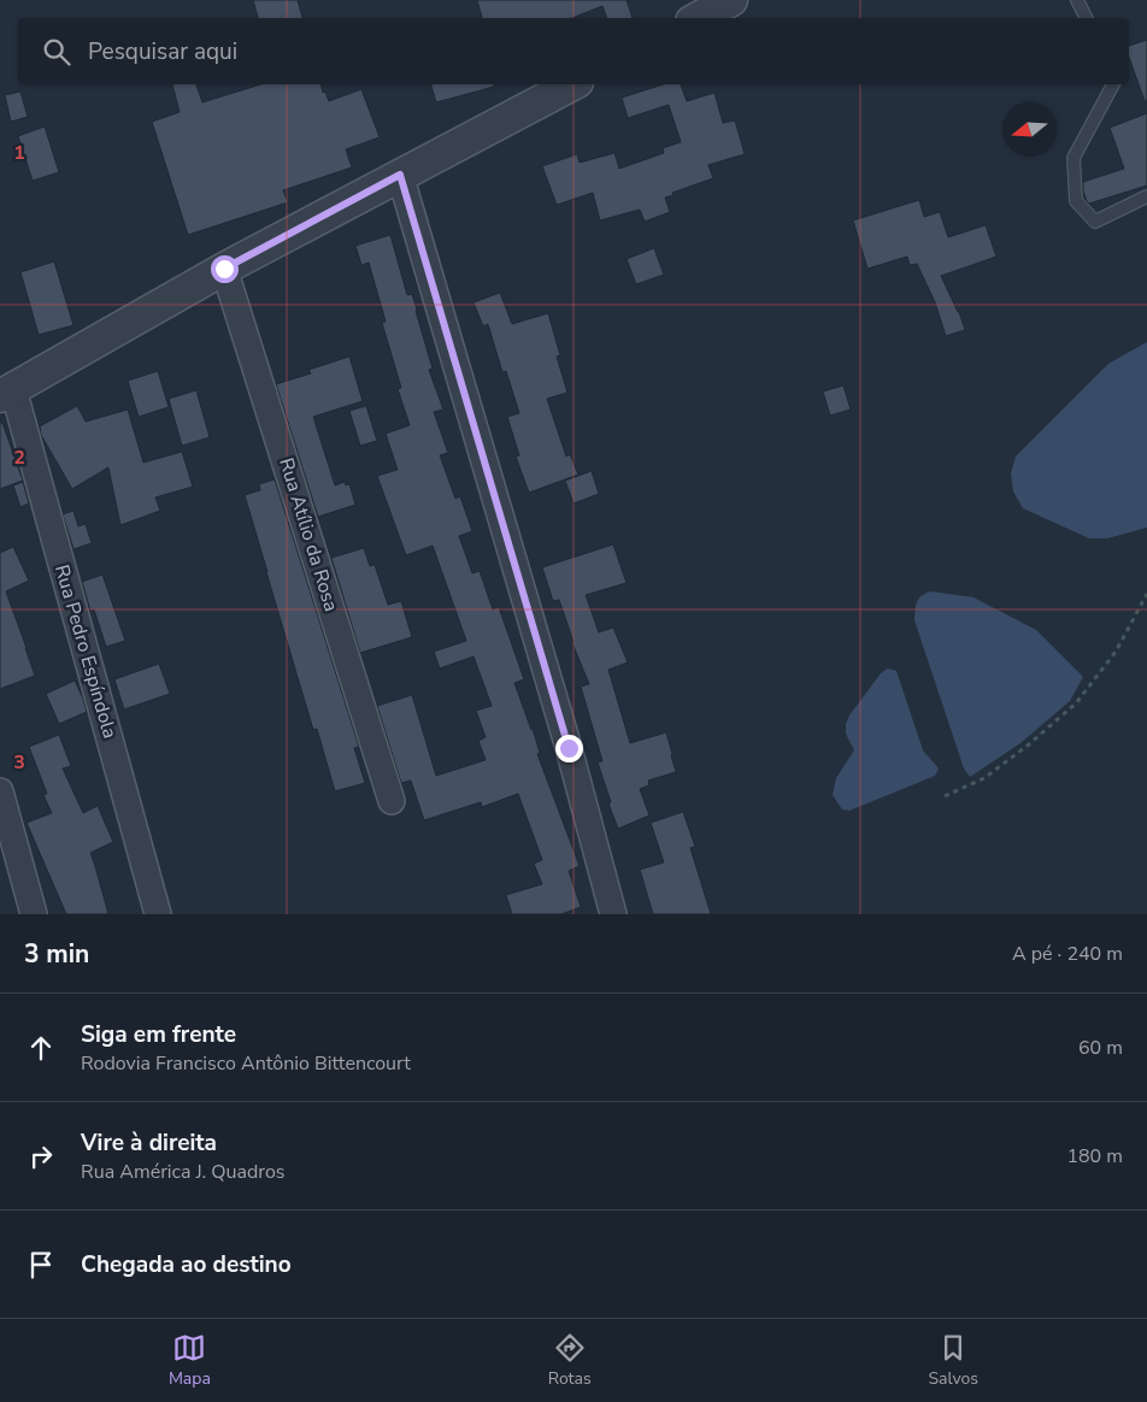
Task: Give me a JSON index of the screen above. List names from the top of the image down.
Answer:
{
  "streets": {
    "street": ["Rua Atílio da Rosa", "Rua Pedro Espíndola"]
  },
  "north": "left",
  "page": {
    "search": "Pesquisar aqui",
    "heading": ["3 min", "A pé · 240 m"],
    "list": [
      ["Siga em frente", "Rodovia Francisco Antônio Bittencourt", "60 m"],
      ["Vire à direita", "Rua América J. Quadros", "180 m"],
      "Chegada ao destino"
    ],
    "nav": ["Mapa", "Rotas", "Salvos"]
  },
  "grid": {
    "rows": ["1", "2", "3"]
  }
}
